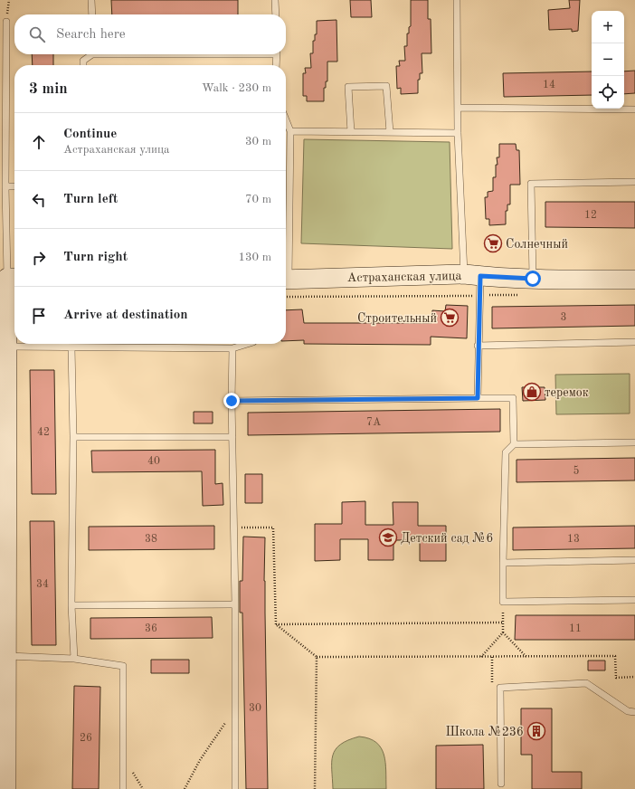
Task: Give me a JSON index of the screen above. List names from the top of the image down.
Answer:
{
  "streets": {
    "street": ["Астраханская улица"]
  },
  "places": {
    "supermarket": ["Солнечный", "Строительный"],
    "shop": ["теремок"],
    "school or university": ["Детский сад №6"],
    "building": ["Школа №236"]
  },
  "house_numbers": [
    "14",
    "12",
    "3",
    "7А",
    "42",
    "40",
    "5",
    "38",
    "13",
    "34",
    "36",
    "11",
    "30",
    "26"
  ],
  "page": {
    "map_buttons": ["+", "−"],
    "search": "Search here",
    "heading": ["3 min", "Walk · 230 m"],
    "list": [
      ["Continue", "Астраханская улица", "30 m"],
      ["Turn left", "70 m"],
      ["Turn right", "130 m"],
      "Arrive at destination"
    ]
  }
}
